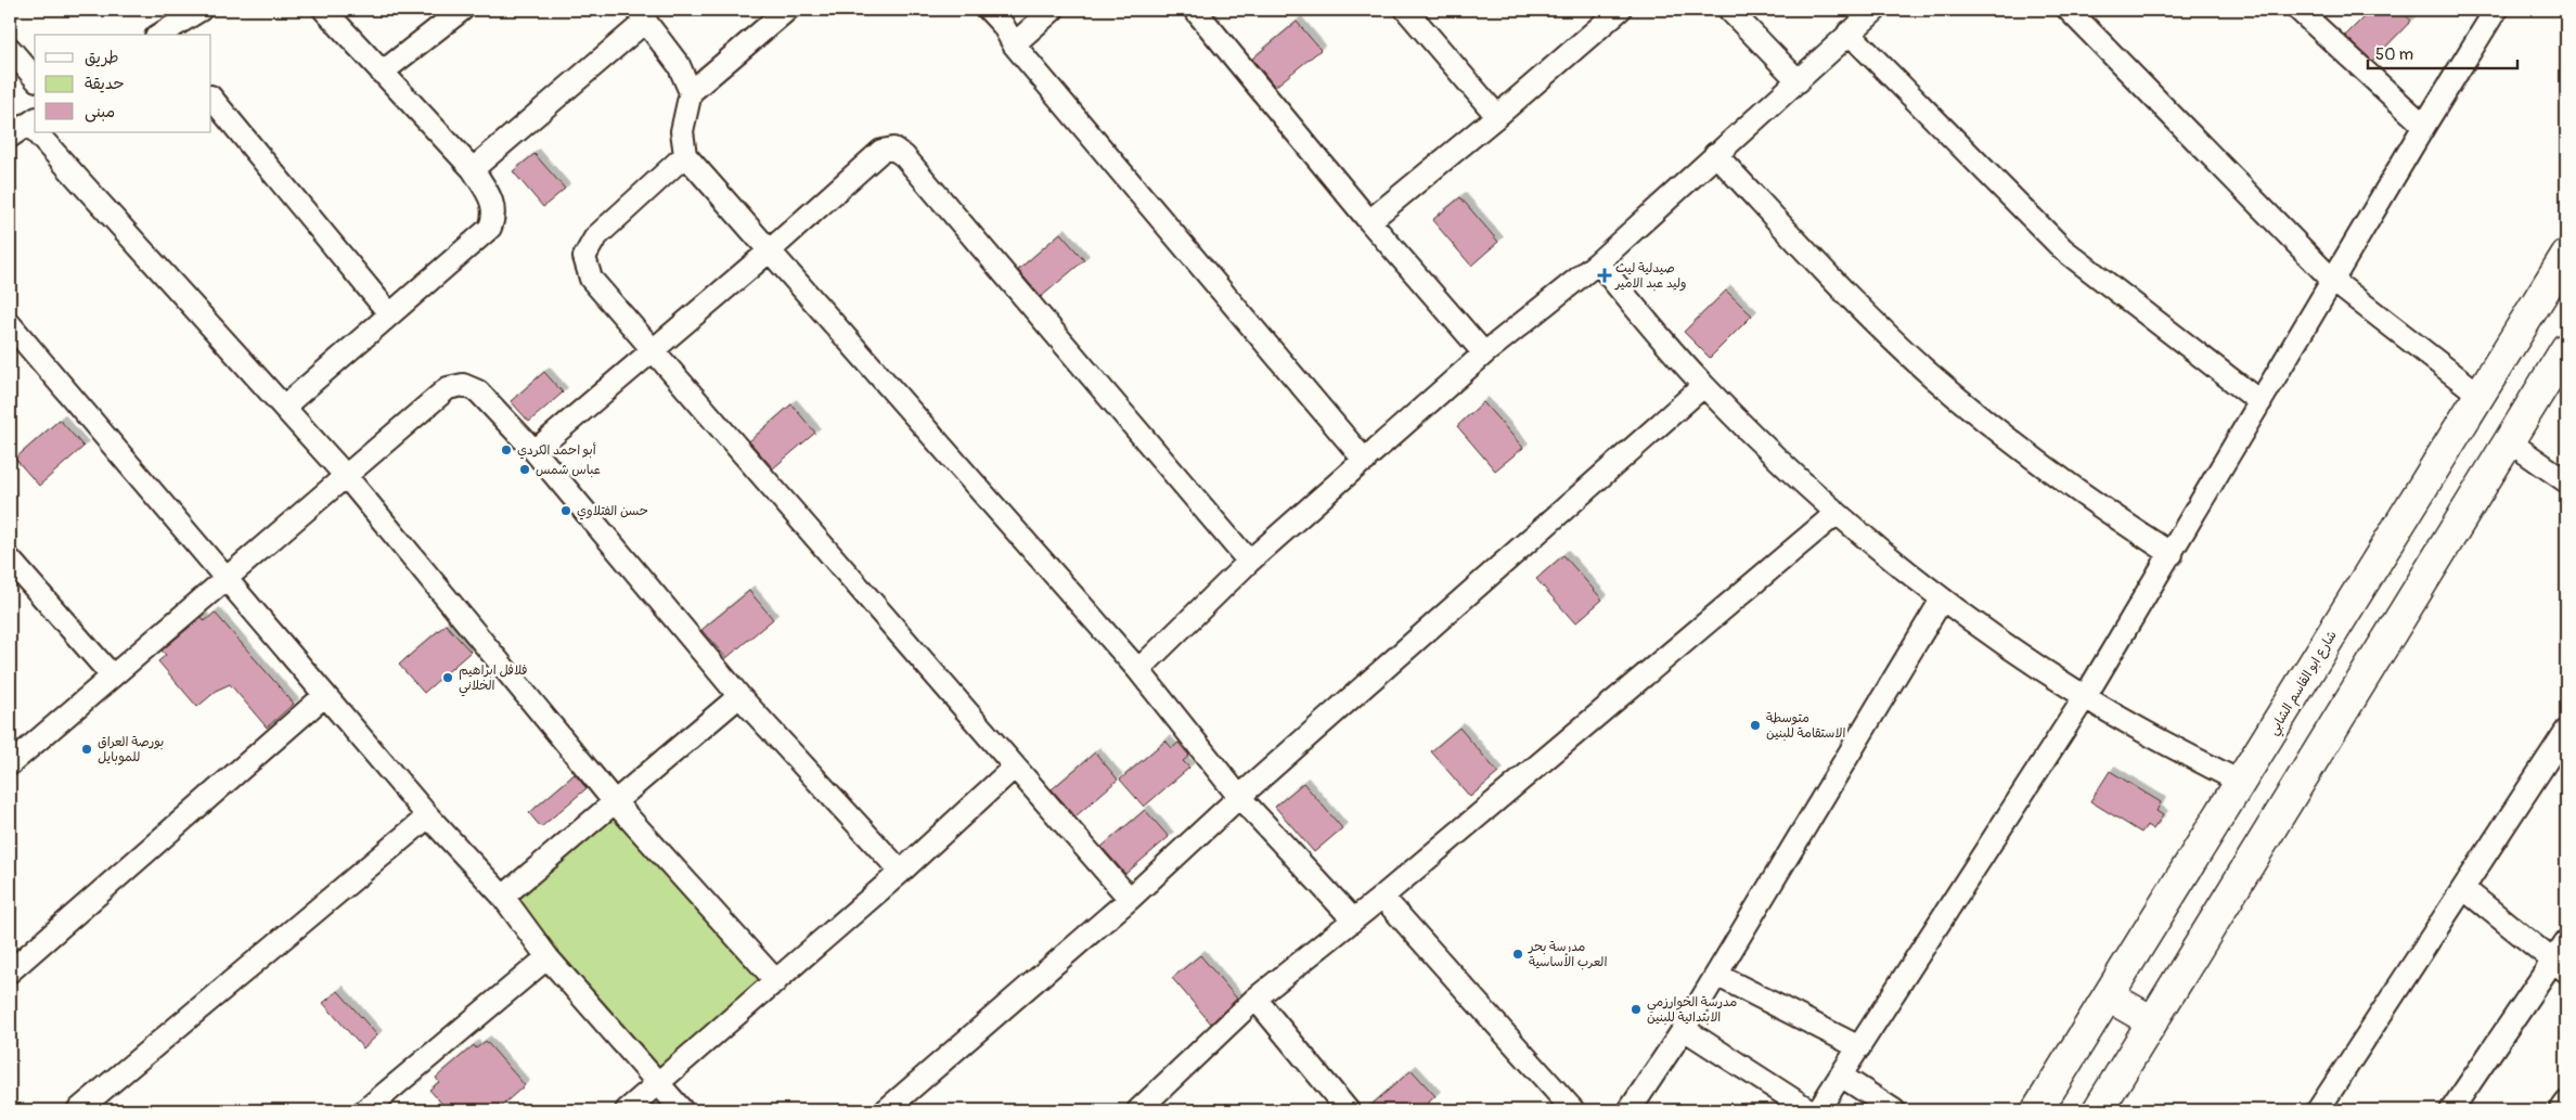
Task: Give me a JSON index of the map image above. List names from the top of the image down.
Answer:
{
  "streets": {
    "main road": ["شارع ابو القاسم الشابي"]
  },
  "places": {
    "health": ["صيدلية ليث وليد عبد الامير"],
    "other": [
      "أبو احمد الكردي",
      "عباس شمس",
      "حسن الفتلاوي",
      "فلافل ابراهيم الخلاني",
      "متوسطة الاستقامة للبنين",
      "بورصة العراق للموبايل",
      "مدرسة بحر العرب الأساسية",
      "مدرسة الخوارزمي الابتدائية للبنين"
    ]
  },
  "legend": ["طريق", "حديقة", "مبنى"],
  "scale_bar": "50 m"
}
